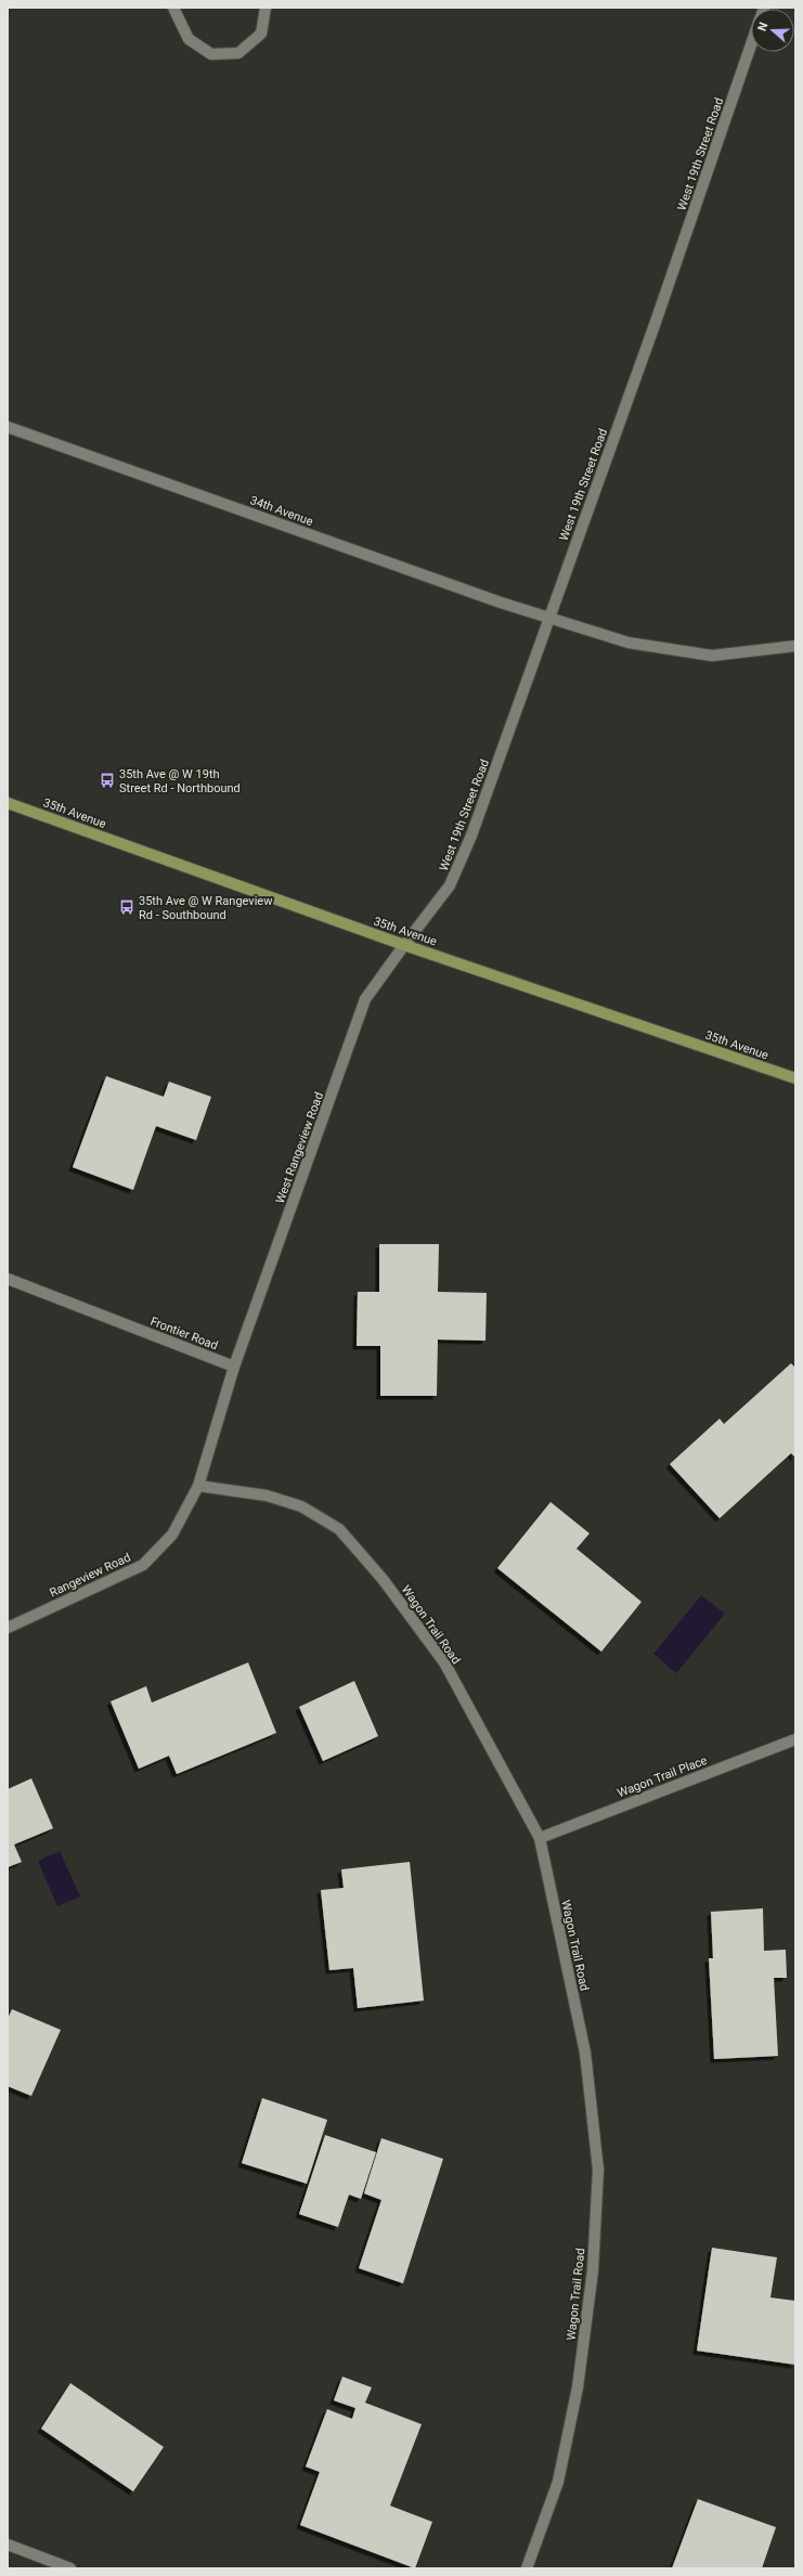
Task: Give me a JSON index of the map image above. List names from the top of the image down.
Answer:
{
  "streets": {
    "main road": ["35th Avenue"],
    "street": [
      "West 19th Street Road",
      "34th Avenue",
      "West Rangeview Road",
      "Frontier Road",
      "Rangeview Road",
      "Wagon Trail Road",
      "Wagon Trail Place"
    ]
  },
  "crossings": [
    ["West 19th Street Road", "34th Avenue"],
    ["West 19th Street Road", "35th Avenue"],
    ["West 19th Street Road", "West Rangeview Road"],
    ["35th Avenue", "West Rangeview Road"],
    ["West Rangeview Road", "Frontier Road"],
    ["Rangeview Road", "Wagon Trail Road"],
    ["Wagon Trail Road", "Wagon Trail Place"]
  ],
  "places": {
    "bus stop": ["35th Ave @ W 19th Street Rd - Northbound", "35th Ave @ W Rangeview Rd - Southbound"]
  },
  "north": "left"
}
